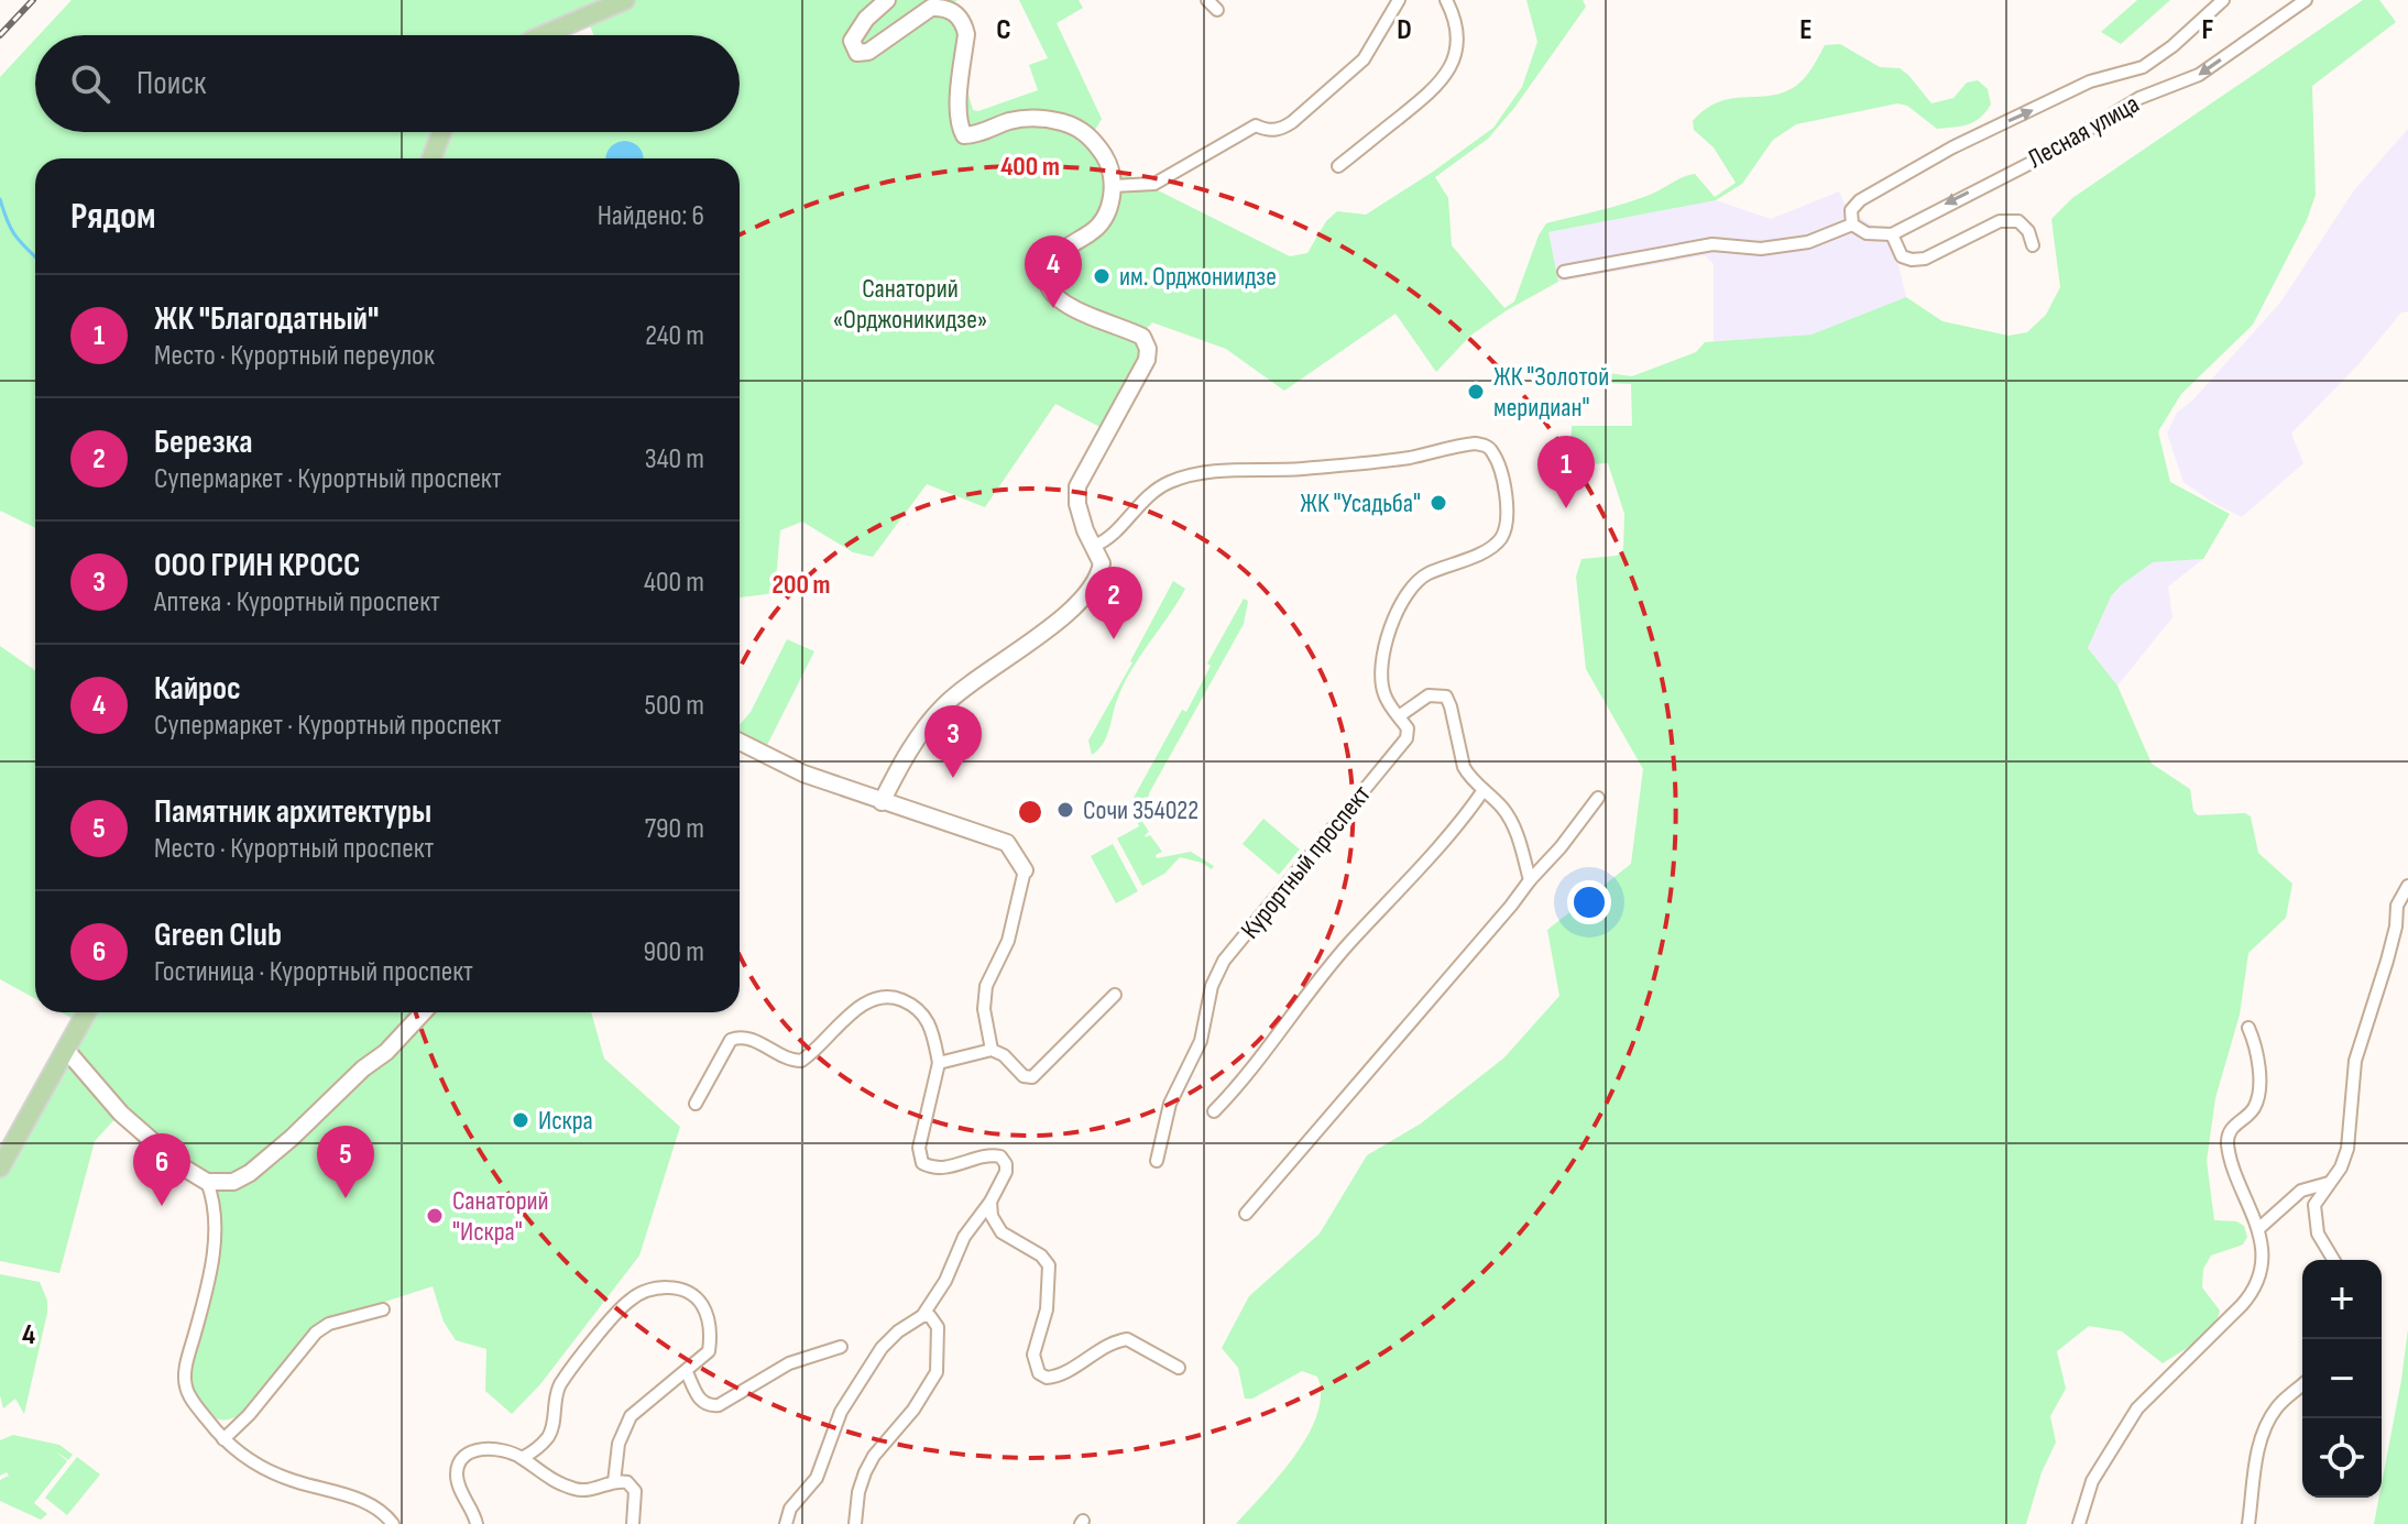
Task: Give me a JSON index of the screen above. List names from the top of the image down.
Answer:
{
  "streets": {
    "street": ["Лесная улица", "Курортный проспект"]
  },
  "parks": ["Санаторий «Орджоникидзе»"],
  "places": [
    "им. Орджониидзе",
    "ЖК \"Золотой меридиан\"",
    "ЖК \"Усадьба\"",
    "Сочи 354022",
    "Искра",
    "Санаторий \"Искра\""
  ],
  "page": {
    "search": "Поиск",
    "heading": ["Рядом", "Найдено: 6"],
    "pins": [
      "4",
      "1",
      "2",
      "3",
      "5",
      "6"
    ],
    "list": [
      {
        "mark": "1",
        "name": "ЖК \"Благодатный\"",
        "note": "Место · Курортный переулок",
        "value": "240 m"
      },
      {
        "mark": "2",
        "name": "Березка",
        "note": "Супермаркет · Курортный проспект",
        "value": "340 m"
      },
      {
        "mark": "3",
        "name": "ООО ГРИН КРОСС",
        "note": "Аптека · Курортный проспект",
        "value": "400 m"
      },
      {
        "mark": "4",
        "name": "Кайрос",
        "note": "Супермаркет · Курортный проспект",
        "value": "500 m"
      },
      {
        "mark": "5",
        "name": "Памятник архитектуры",
        "note": "Место · Курортный проспект",
        "value": "790 m"
      },
      {
        "mark": "6",
        "name": "Green Club",
        "note": "Гостиница · Курортный проспект",
        "value": "900 m"
      }
    ],
    "map_buttons": ["+", "−"]
  },
  "grid": {
    "columns": [
      "C",
      "D",
      "E",
      "F"
    ],
    "rows": ["4"]
  },
  "rings": ["400 m", "200 m"]
}
